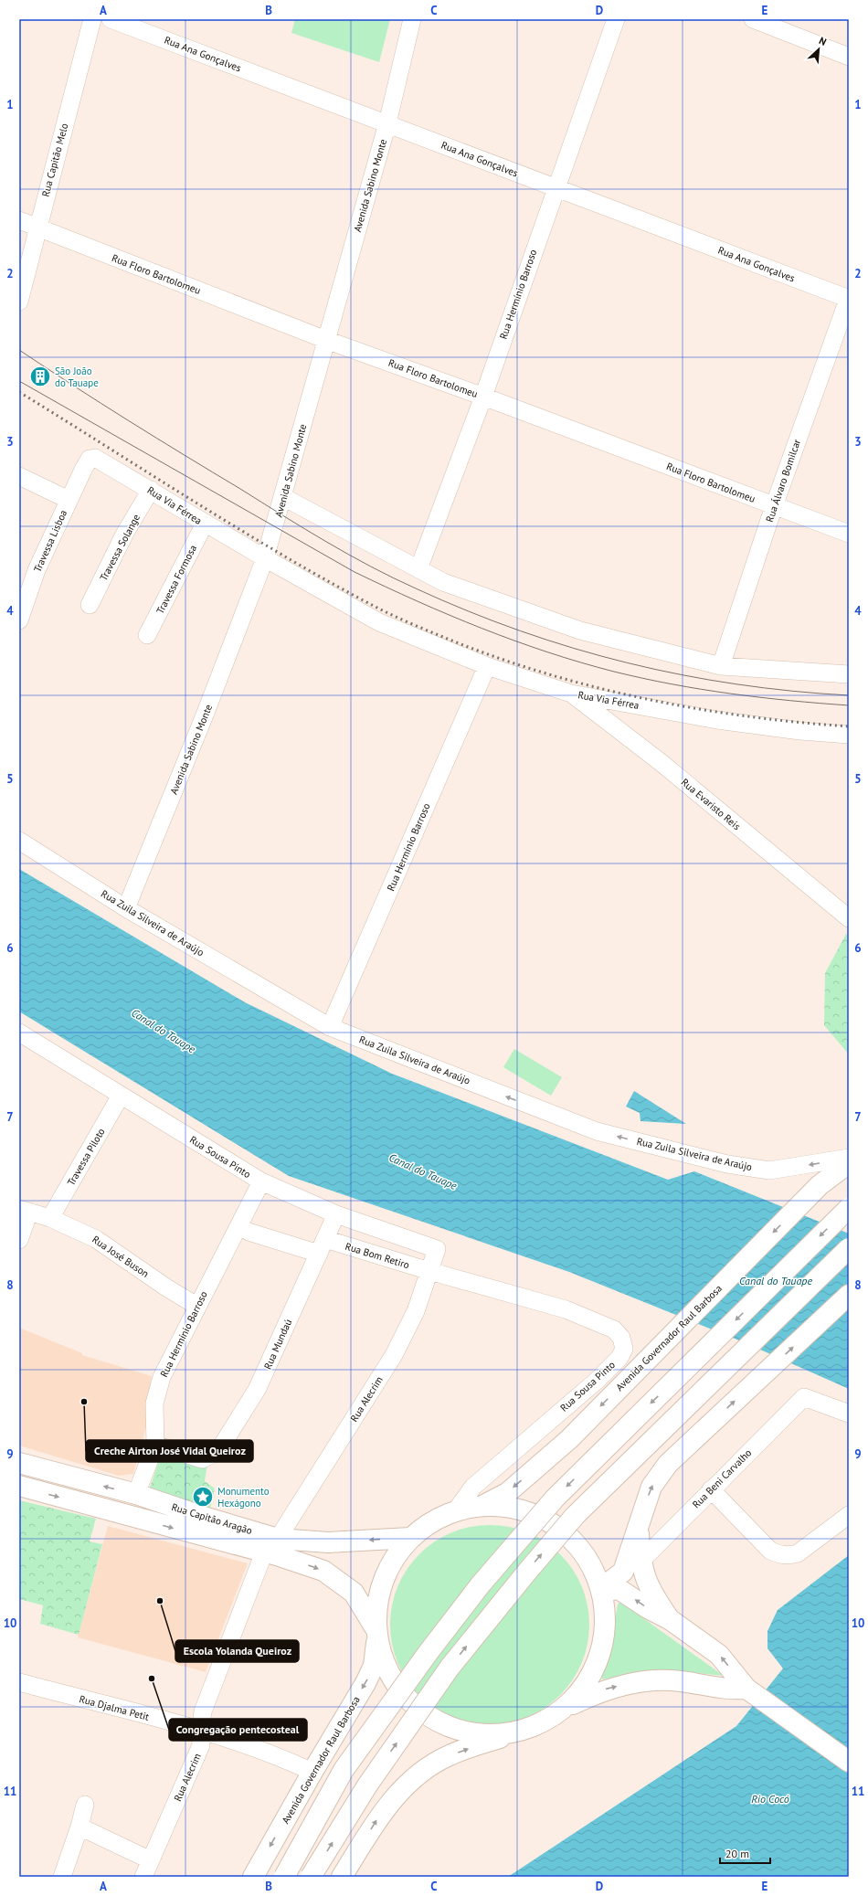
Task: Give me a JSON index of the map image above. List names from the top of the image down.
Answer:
{
  "streets": {
    "main road": ["Avenida Governador Raul Barbosa", "Rua Capitão Aragão"],
    "street": [
      "Rua Ana Gonçalves",
      "Rua Capitão Melo",
      "Avenida Sabino Monte",
      "Rua Floro Bartolomeu",
      "Rua Hermínio Barroso",
      "Rua Álvaro Bomilcar",
      "Rua Via Férrea",
      "Travessa Lisboa",
      "Travessa Solange",
      "Travessa Formosa",
      "Rua Evaristo Reis",
      "Rua Zuila Silveira de Araújo",
      "Travessa Piloto",
      "Rua Sousa Pinto",
      "Rua Bom Retiro",
      "Rua José Buson",
      "Rua Mundaú",
      "Rua Alecrim",
      "Rua Beni Carvalho",
      "Rua Djalma Petit"
    ]
  },
  "crossings": [
    ["Rua Ana Gonçalves", "Avenida Sabino Monte"],
    ["Rua Ana Gonçalves", "Rua Hermínio Barroso"],
    ["Rua Ana Gonçalves", "Rua Álvaro Bomilcar"],
    ["Rua Capitão Melo", "Rua Floro Bartolomeu"],
    ["Avenida Sabino Monte", "Rua Floro Bartolomeu"],
    ["Avenida Sabino Monte", "Rua Via Férrea"],
    ["Avenida Sabino Monte", "Rua Zuila Silveira de Araújo"],
    ["Rua Floro Bartolomeu", "Rua Hermínio Barroso"],
    ["Rua Floro Bartolomeu", "Rua Álvaro Bomilcar"],
    ["Rua Hermínio Barroso", "Rua Via Férrea"],
    ["Rua Hermínio Barroso", "Rua Zuila Silveira de Araújo"],
    ["Rua Hermínio Barroso", "Rua Sousa Pinto"],
    ["Rua Hermínio Barroso", "Rua José Buson"],
    ["Rua Hermínio Barroso", "Rua Mundaú"],
    ["Rua Hermínio Barroso", "Rua Capitão Aragão"],
    ["Rua Via Férrea", "Travessa Lisboa"],
    ["Rua Via Férrea", "Travessa Solange"],
    ["Rua Via Férrea", "Travessa Formosa"],
    ["Rua Via Férrea", "Rua Evaristo Reis"],
    ["Travessa Piloto", "Rua Sousa Pinto"],
    ["Travessa Piloto", "Rua José Buson"],
    ["Rua Sousa Pinto", "Rua Bom Retiro"],
    ["Rua Sousa Pinto", "Avenida Governador Raul Barbosa"],
    ["Rua Sousa Pinto", "Rua Mundaú"],
    ["Rua Sousa Pinto", "Rua Alecrim"],
    ["Rua Bom Retiro", "Rua Mundaú"],
    ["Rua Bom Retiro", "Rua Alecrim"],
    ["Avenida Governador Raul Barbosa", "Rua Capitão Aragão"],
    ["Avenida Governador Raul Barbosa", "Rua Djalma Petit"],
    ["Rua Alecrim", "Rua Capitão Aragão"],
    ["Rua Alecrim", "Rua Djalma Petit"]
  ],
  "one_way": ["Rua Zuila Silveira de Araújo"],
  "water": ["Canal do Tauape", "Rio Cocó"],
  "places": {
    "building": ["São João do Tauape"],
    "other": ["Creche Airton José Vidal Queiroz", "Escola Yolanda Queiroz", "Congregação pentecosteal"],
    "place": ["Monumento Hexágono"]
  },
  "scale_bar": "20 m",
  "north": "top right",
  "grid": {
    "columns": [
      "A",
      "B",
      "C",
      "D",
      "E"
    ],
    "rows": [
      "1",
      "2",
      "3",
      "4",
      "5",
      "6",
      "7",
      "8",
      "9",
      "10",
      "11"
    ]
  }
}
